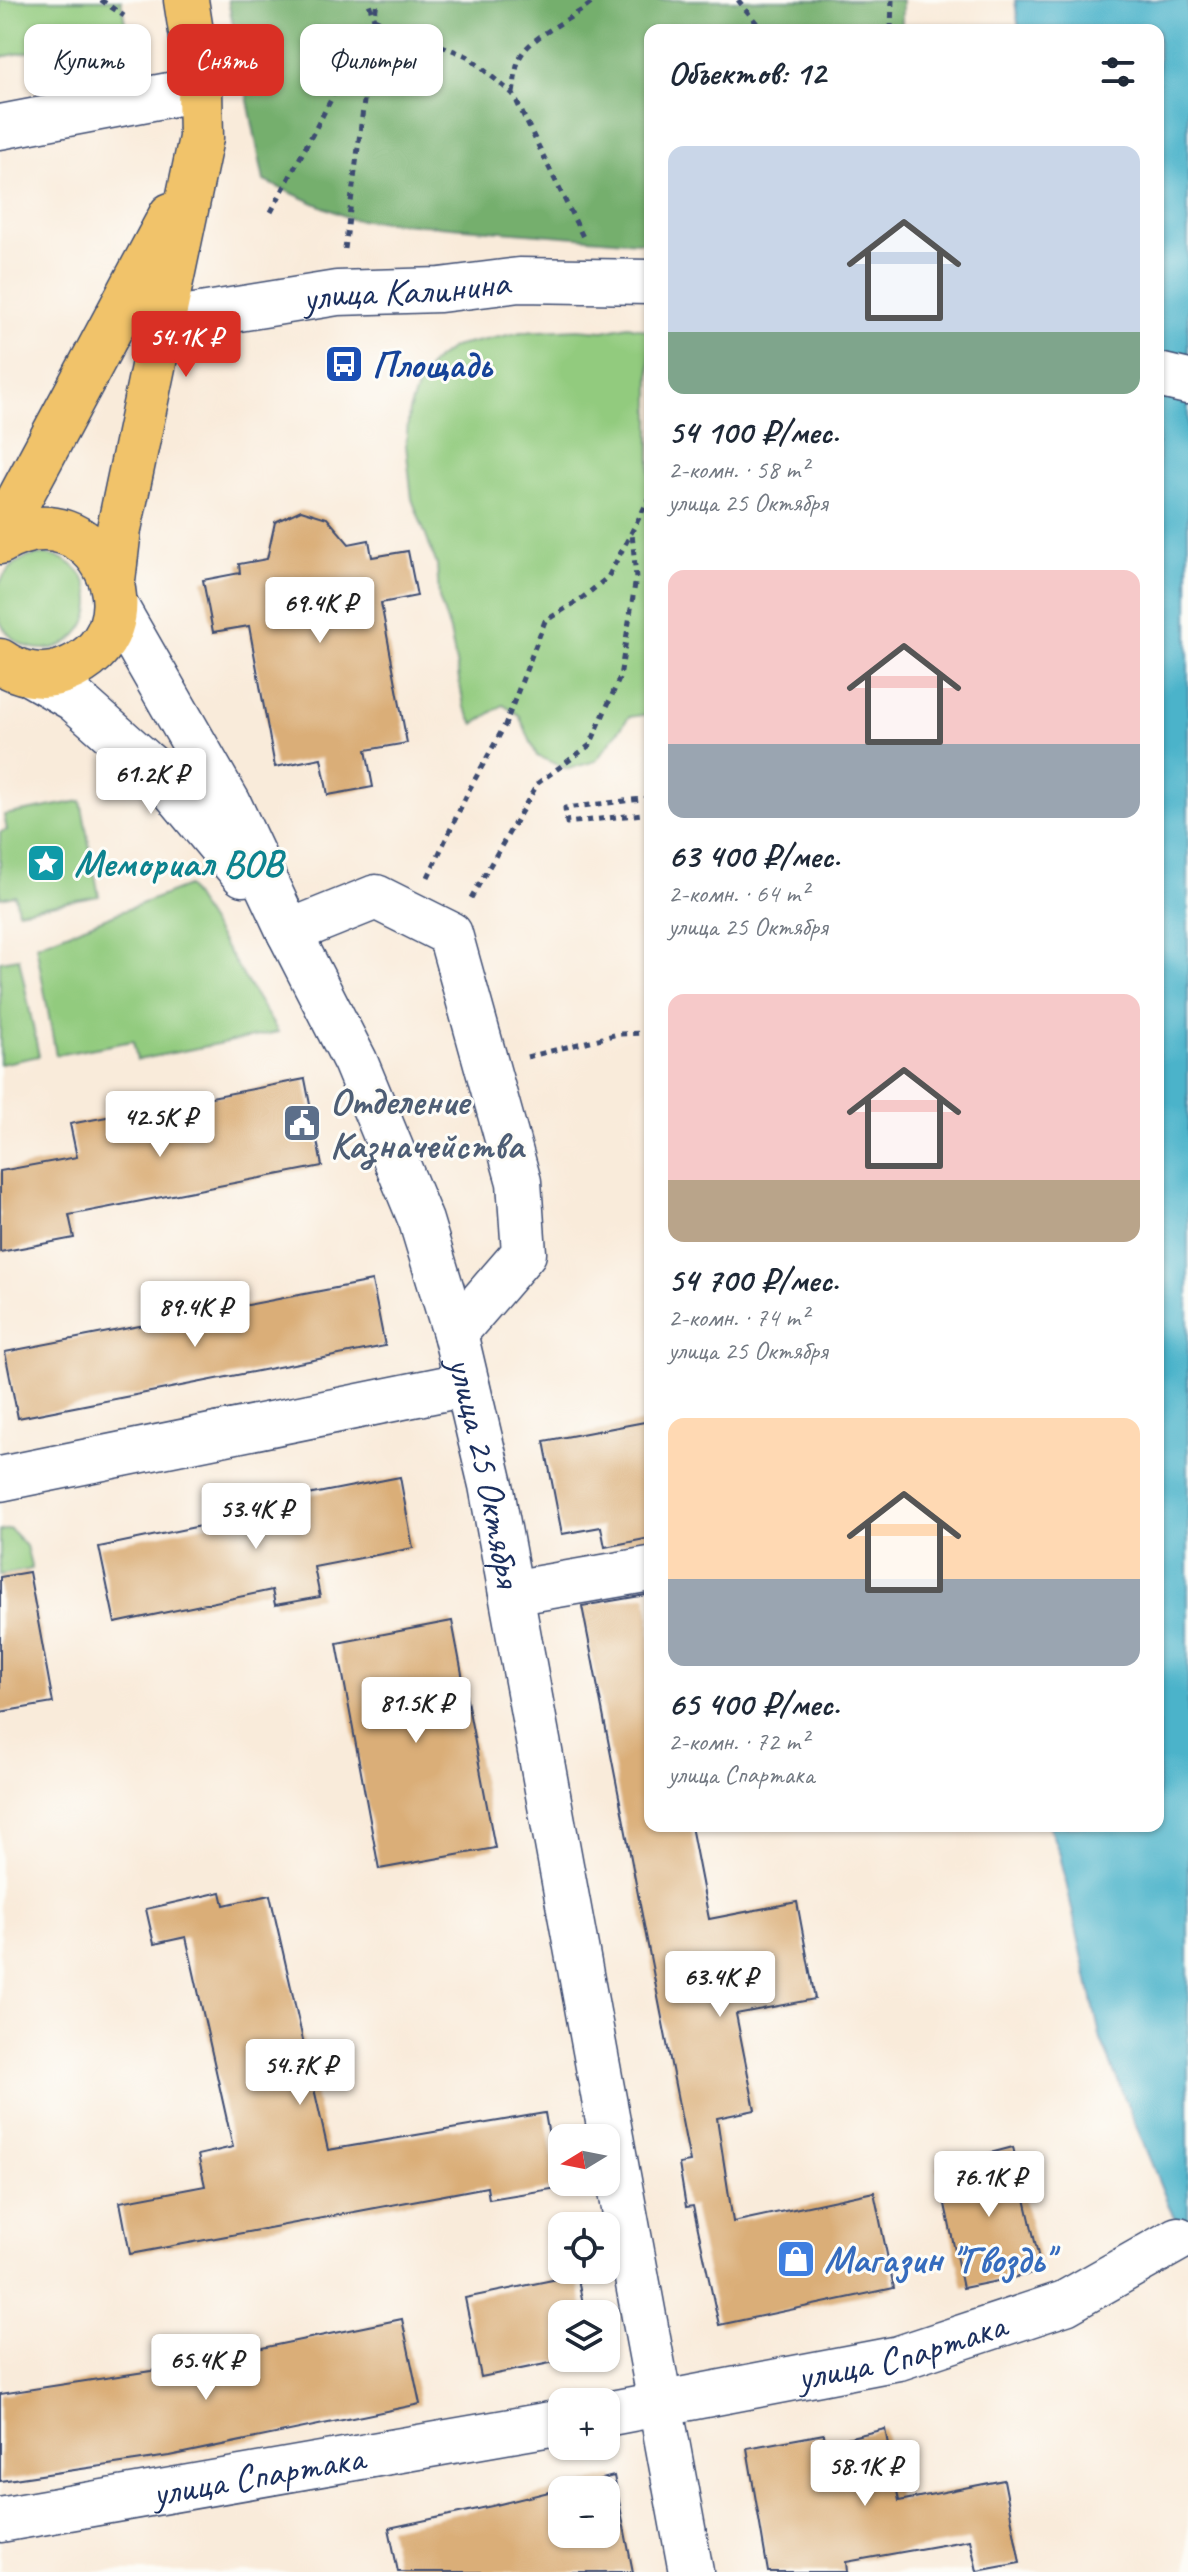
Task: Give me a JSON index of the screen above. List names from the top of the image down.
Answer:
{
  "streets": {
    "street": ["улица Калинина", "улица 25 Октября", "улица Спартака"]
  },
  "crossings": [
    ["улица 25 Октября", "улица Спартака"]
  ],
  "places": {
    "bus stop": ["Площадь"],
    "place": ["Мемориал ВОВ"],
    "public building": ["Отделение Казначейства"],
    "shop": ["Магазин \"Гвоздь\""]
  },
  "north": "left",
  "page": {
    "chip": ["Купить", "Снять", "Фильтры"],
    "heading": "Объектов: 12",
    "list": [
      {
        "name": "54 100 ₽/мес.",
        "note": "2-комн. · 58 m² · улица 25 Октября"
      },
      {
        "name": "63 400 ₽/мес.",
        "note": "2-комн. · 64 m² · улица 25 Октября"
      },
      {
        "name": "54 700 ₽/мес.",
        "note": "2-комн. · 74 m² · улица 25 Октября"
      },
      {
        "name": "65 400 ₽/мес.",
        "note": "2-комн. · 72 m² · улица Спартака"
      }
    ],
    "price": [
      "54.1K ₽",
      "69.4K ₽",
      "61.2K ₽",
      "42.5K ₽",
      "89.4K ₽",
      "53.4K ₽",
      "81.5K ₽",
      "63.4K ₽",
      "54.7K ₽",
      "76.1K ₽",
      "65.4K ₽",
      "58.1K ₽"
    ],
    "map_buttons": ["+", "−"]
  }
}
